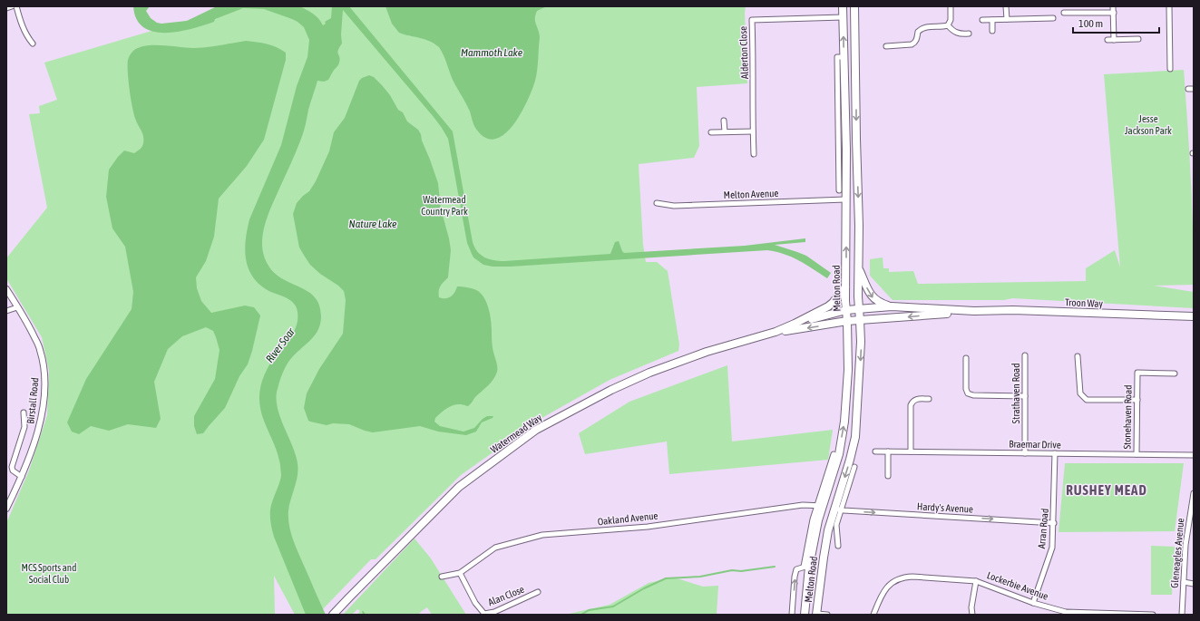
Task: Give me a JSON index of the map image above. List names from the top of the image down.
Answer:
{
  "streets": {
    "main road": ["Melton Road", "Troon Way", "Watermead Way"],
    "street": [
      "Alderton Close",
      "Melton Avenue",
      "Strathaven Road",
      "Birstall Road",
      "Stonehaven Road",
      "Braemar Drive",
      "Hardy's Avenue",
      "Oakland Avenue",
      "Arran Road",
      "Gleneagles Avenue",
      "Lockerbie Avenue",
      "Alan Close"
    ]
  },
  "crossings": [
    ["Alderton Close", "Melton Road"],
    ["Melton Avenue", "Melton Road"],
    ["Melton Road", "Troon Way"],
    ["Melton Road", "Watermead Way"],
    ["Melton Road", "Hardy's Avenue"],
    ["Melton Road", "Oakland Avenue"],
    ["Troon Way", "Watermead Way"],
    ["Strathaven Road", "Braemar Drive"],
    ["Stonehaven Road", "Braemar Drive"],
    ["Braemar Drive", "Arran Road"],
    ["Hardy's Avenue", "Arran Road"],
    ["Oakland Avenue", "Alan Close"],
    ["Arran Road", "Lockerbie Avenue"]
  ],
  "one_way": ["Hardy's Avenue"],
  "districts": ["RUSHEY MEAD"],
  "water": ["Mammoth Lake", "Nature Lake", "River Soar"],
  "parks": ["Jesse Jackson Park", "Watermead Country Park", "MCS Sports and Social Club"],
  "scale_bar": "100 m"
}
